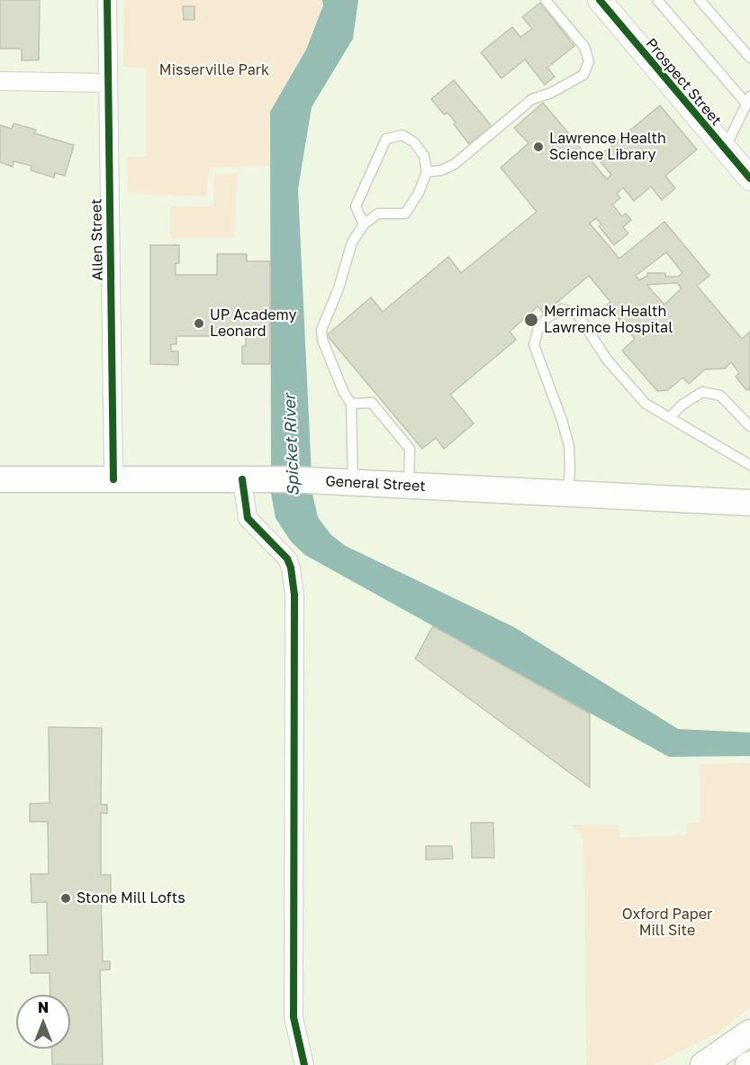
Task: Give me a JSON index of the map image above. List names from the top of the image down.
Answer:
{
  "streets": {
    "main road": ["General Street"],
    "street": ["Prospect Street", "Allen Street"]
  },
  "crossings": [
    ["Allen Street", "General Street"]
  ],
  "water": ["Spicket River"],
  "parks": ["Misserville Park", "Oxford Paper Mill Site"],
  "places": [
    "Lawrence Health Science Library",
    "Merrimack Health Lawrence Hospital",
    "UP Academy Leonard",
    "Stone Mill Lofts"
  ],
  "north": "top"
}
